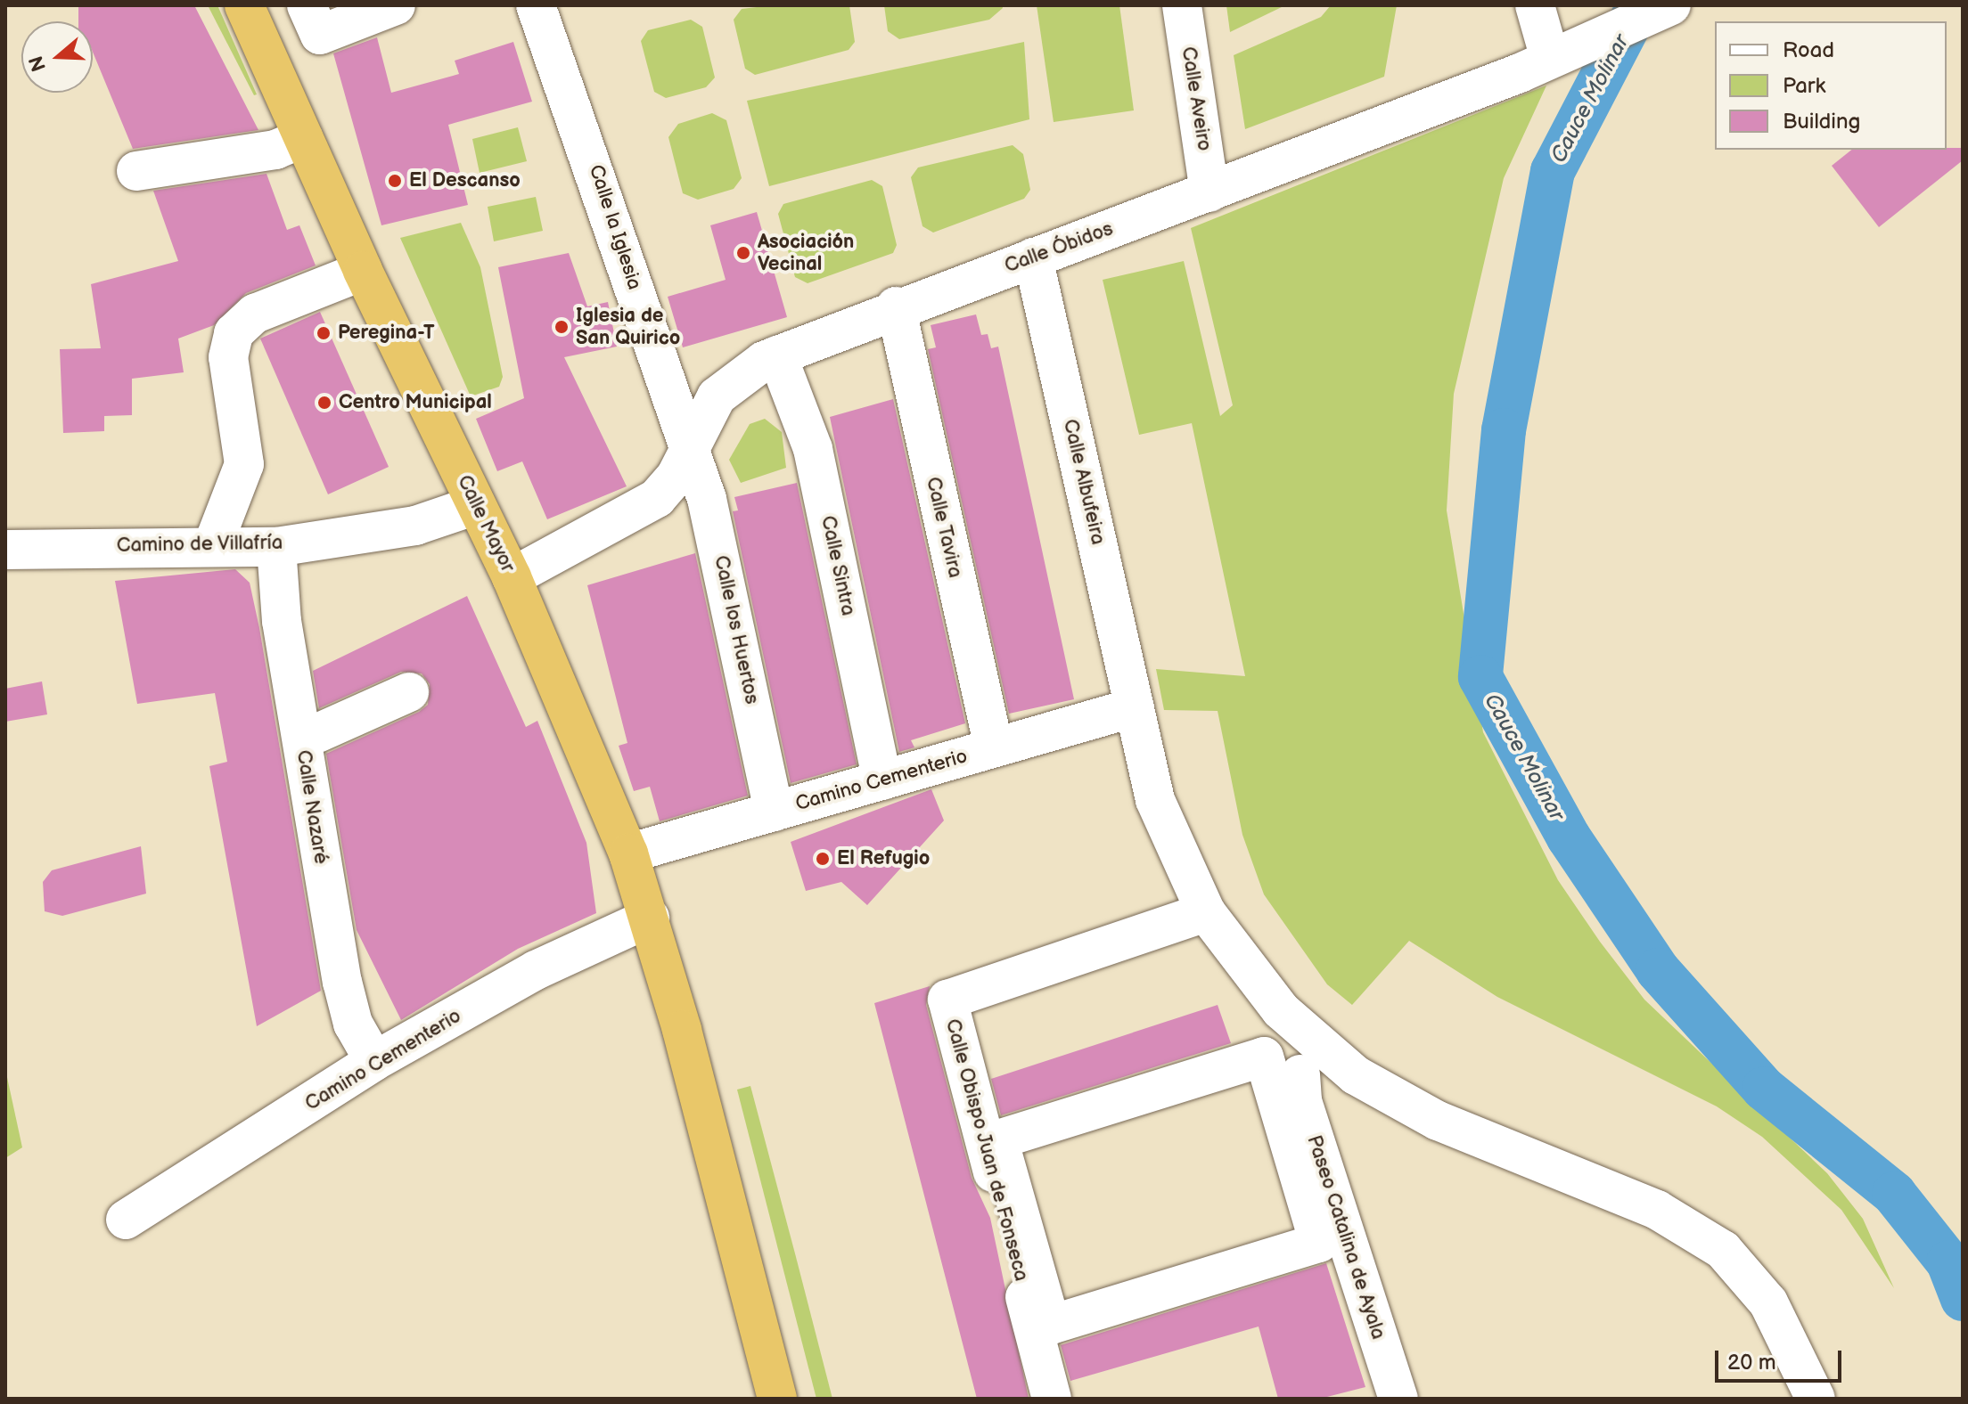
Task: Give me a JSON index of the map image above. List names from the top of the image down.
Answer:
{
  "streets": {
    "highway": ["Calle Mayor"],
    "street": [
      "Calle Aveiro",
      "Calle la Iglesia",
      "Calle Óbidos",
      "Calle Albufeira",
      "Calle Tavira",
      "Camino de Villafría",
      "Calle Sintra",
      "Calle los Huertos",
      "Camino Cementerio",
      "Calle Nazaré",
      "Calle Obispo Juan de Fonseca",
      "Paseo Catalina de Ayala"
    ]
  },
  "crossings": [
    ["Calle Aveiro", "Calle Óbidos"],
    ["Calle la Iglesia", "Calle Óbidos"],
    ["Calle la Iglesia", "Calle los Huertos"],
    ["Calle Óbidos", "Calle Albufeira"],
    ["Calle Óbidos", "Calle Mayor"],
    ["Calle Óbidos", "Calle Tavira"],
    ["Calle Óbidos", "Calle Sintra"],
    ["Calle Óbidos", "Calle los Huertos"],
    ["Calle Albufeira", "Camino Cementerio"],
    ["Calle Albufeira", "Calle Obispo Juan de Fonseca"],
    ["Calle Mayor", "Camino de Villafría"],
    ["Calle Mayor", "Camino Cementerio"],
    ["Calle Tavira", "Camino Cementerio"],
    ["Camino de Villafría", "Calle Nazaré"],
    ["Calle Sintra", "Camino Cementerio"],
    ["Calle los Huertos", "Camino Cementerio"],
    ["Camino Cementerio", "Calle Nazaré"]
  ],
  "water": ["Cauce Molinar"],
  "places": [
    "El Descanso",
    "Asociación Vecinal",
    "Iglesia de San Quirico",
    "Peregina-T",
    "Centro Municipal",
    "El Refugio"
  ],
  "legend": ["Road", "Park", "Building"],
  "scale_bar": "20 m",
  "north": "left"
}
